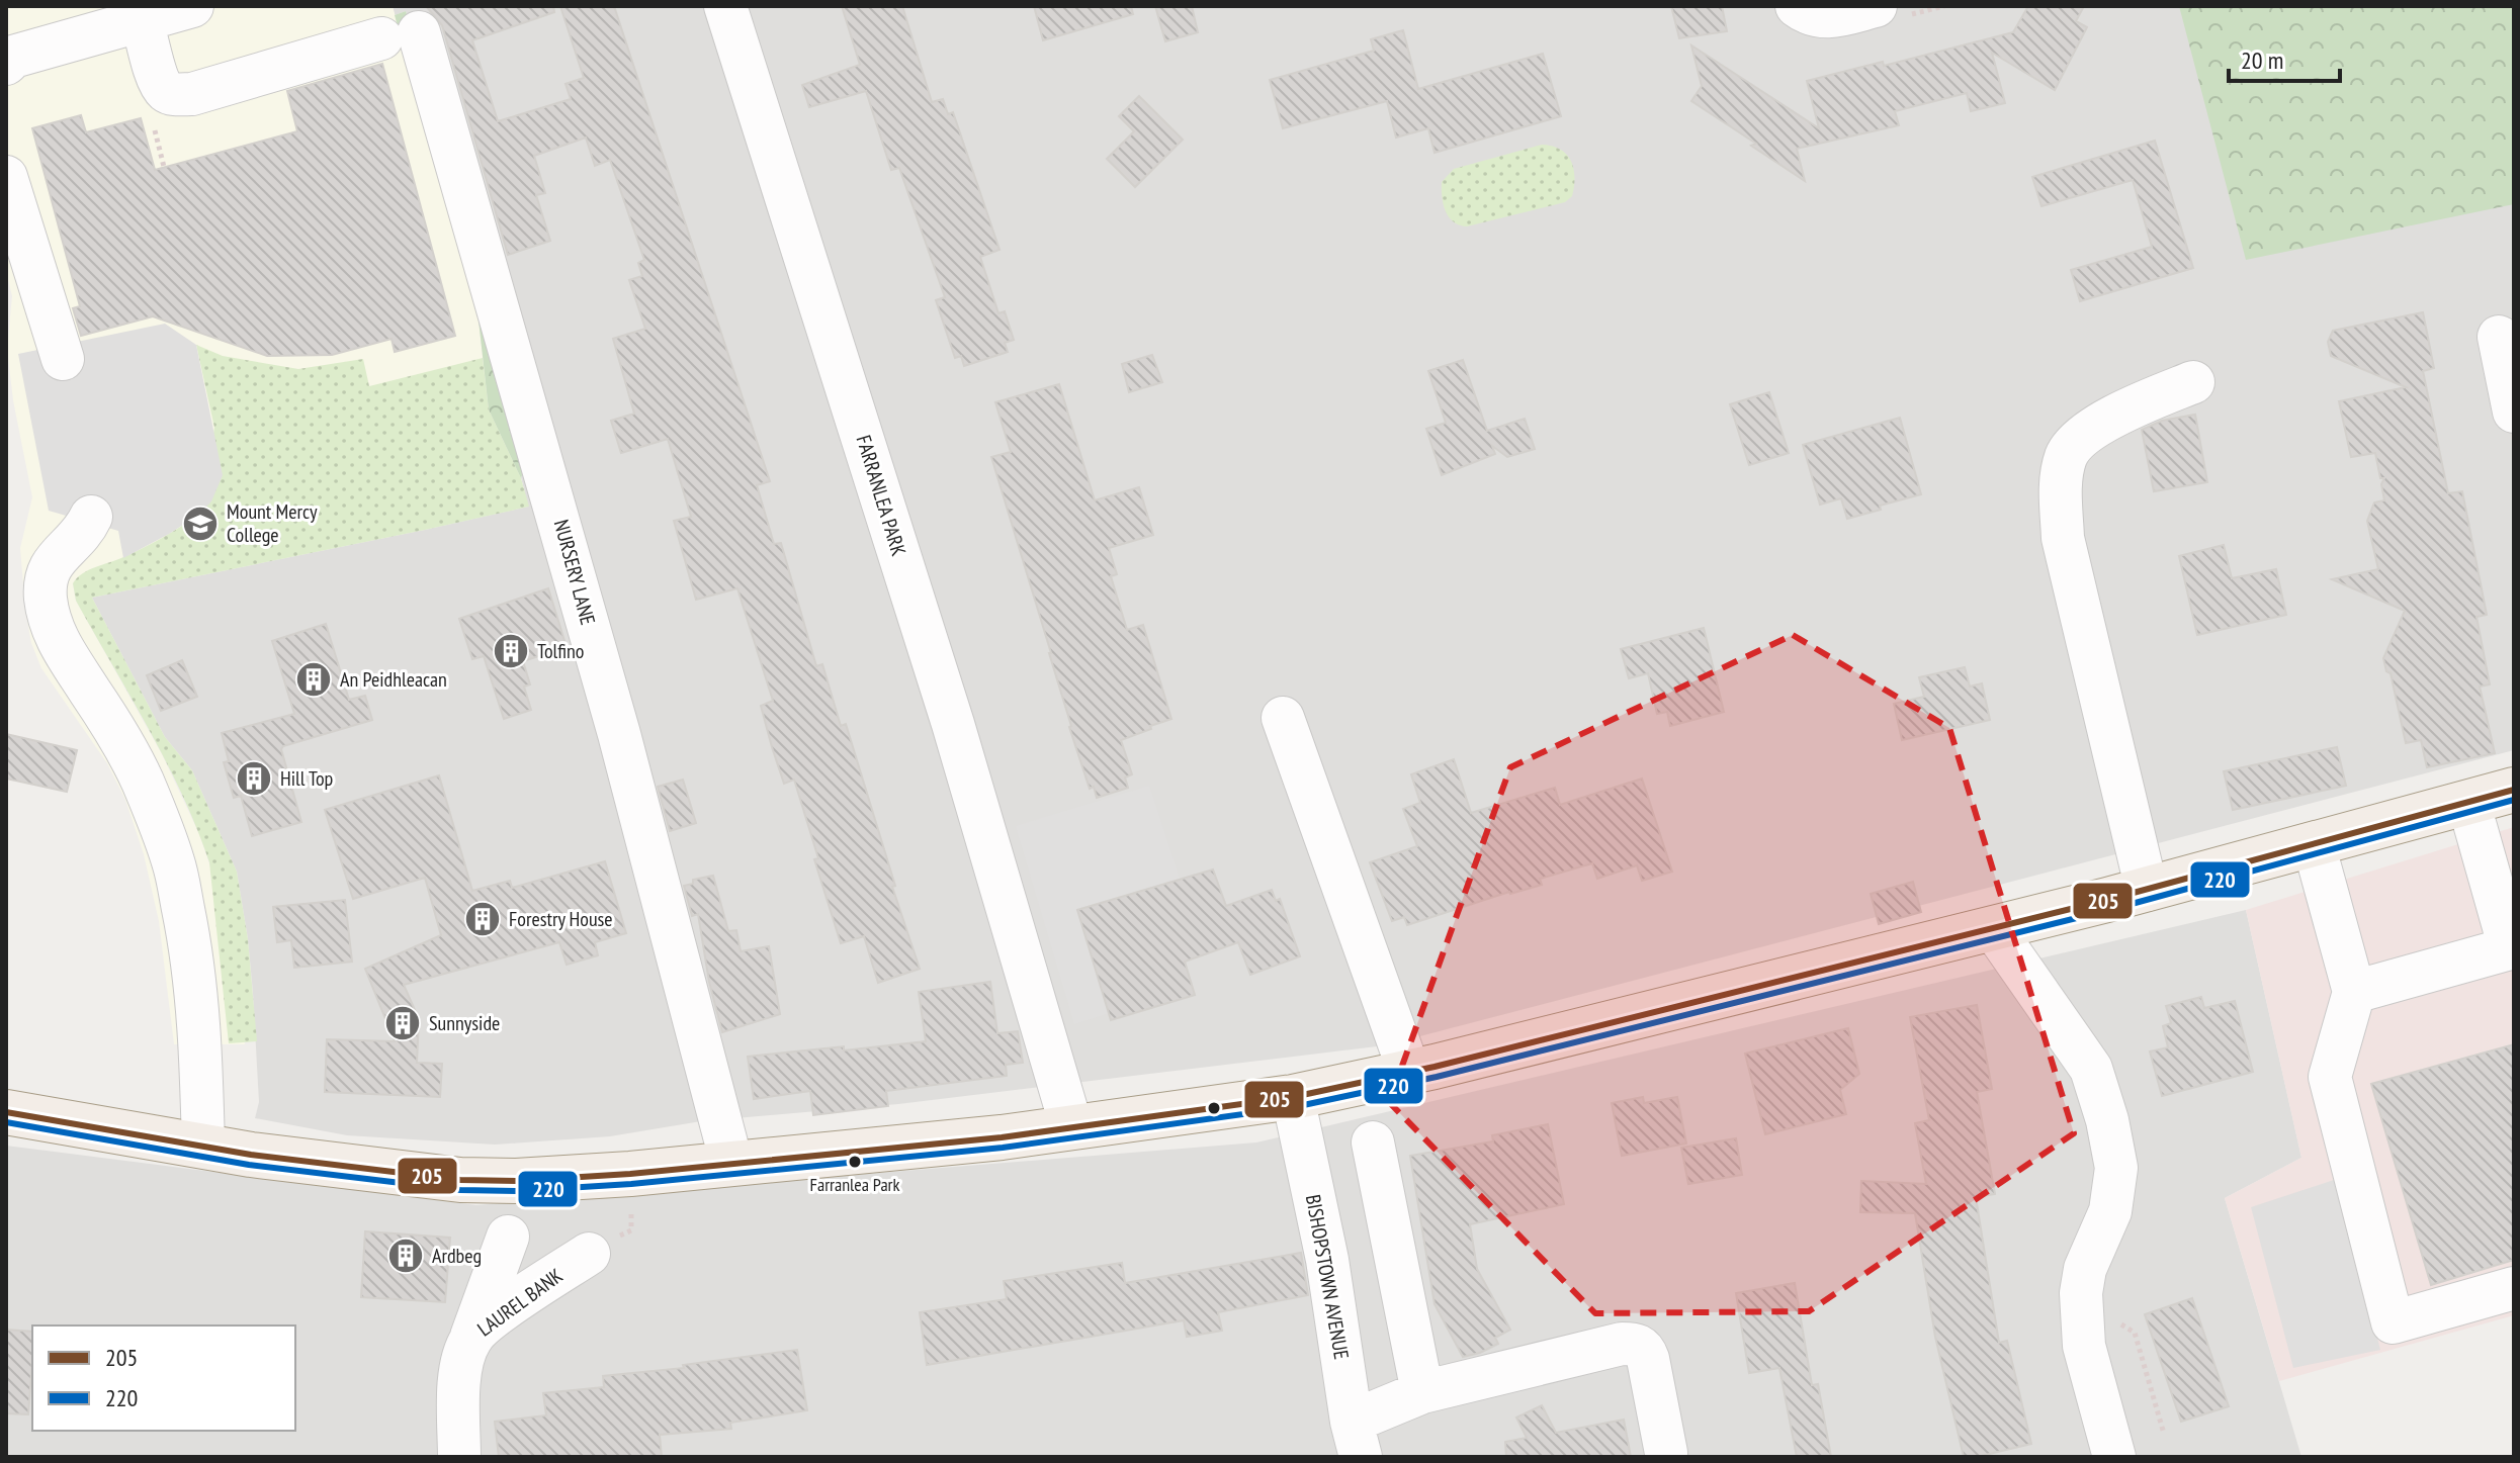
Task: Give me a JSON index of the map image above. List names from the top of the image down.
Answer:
{
  "streets": {
    "street": [
      "FARRANLEA PARK",
      "NURSERY LANE",
      "BISHOPSTOWN AVENUE",
      "LAUREL BANK"
    ]
  },
  "places": {
    "school or university": ["Mount Mercy College"],
    "building": [
      "Tolfino",
      "An Peidhleacan",
      "Hill Top",
      "Forestry House",
      "Sunnyside",
      "Ardbeg"
    ],
    "other": ["Farranlea Park"]
  },
  "lines": ["transit line 205", "transit line 220"],
  "legend": ["205", "220"],
  "scale_bar": "20 m"
}
